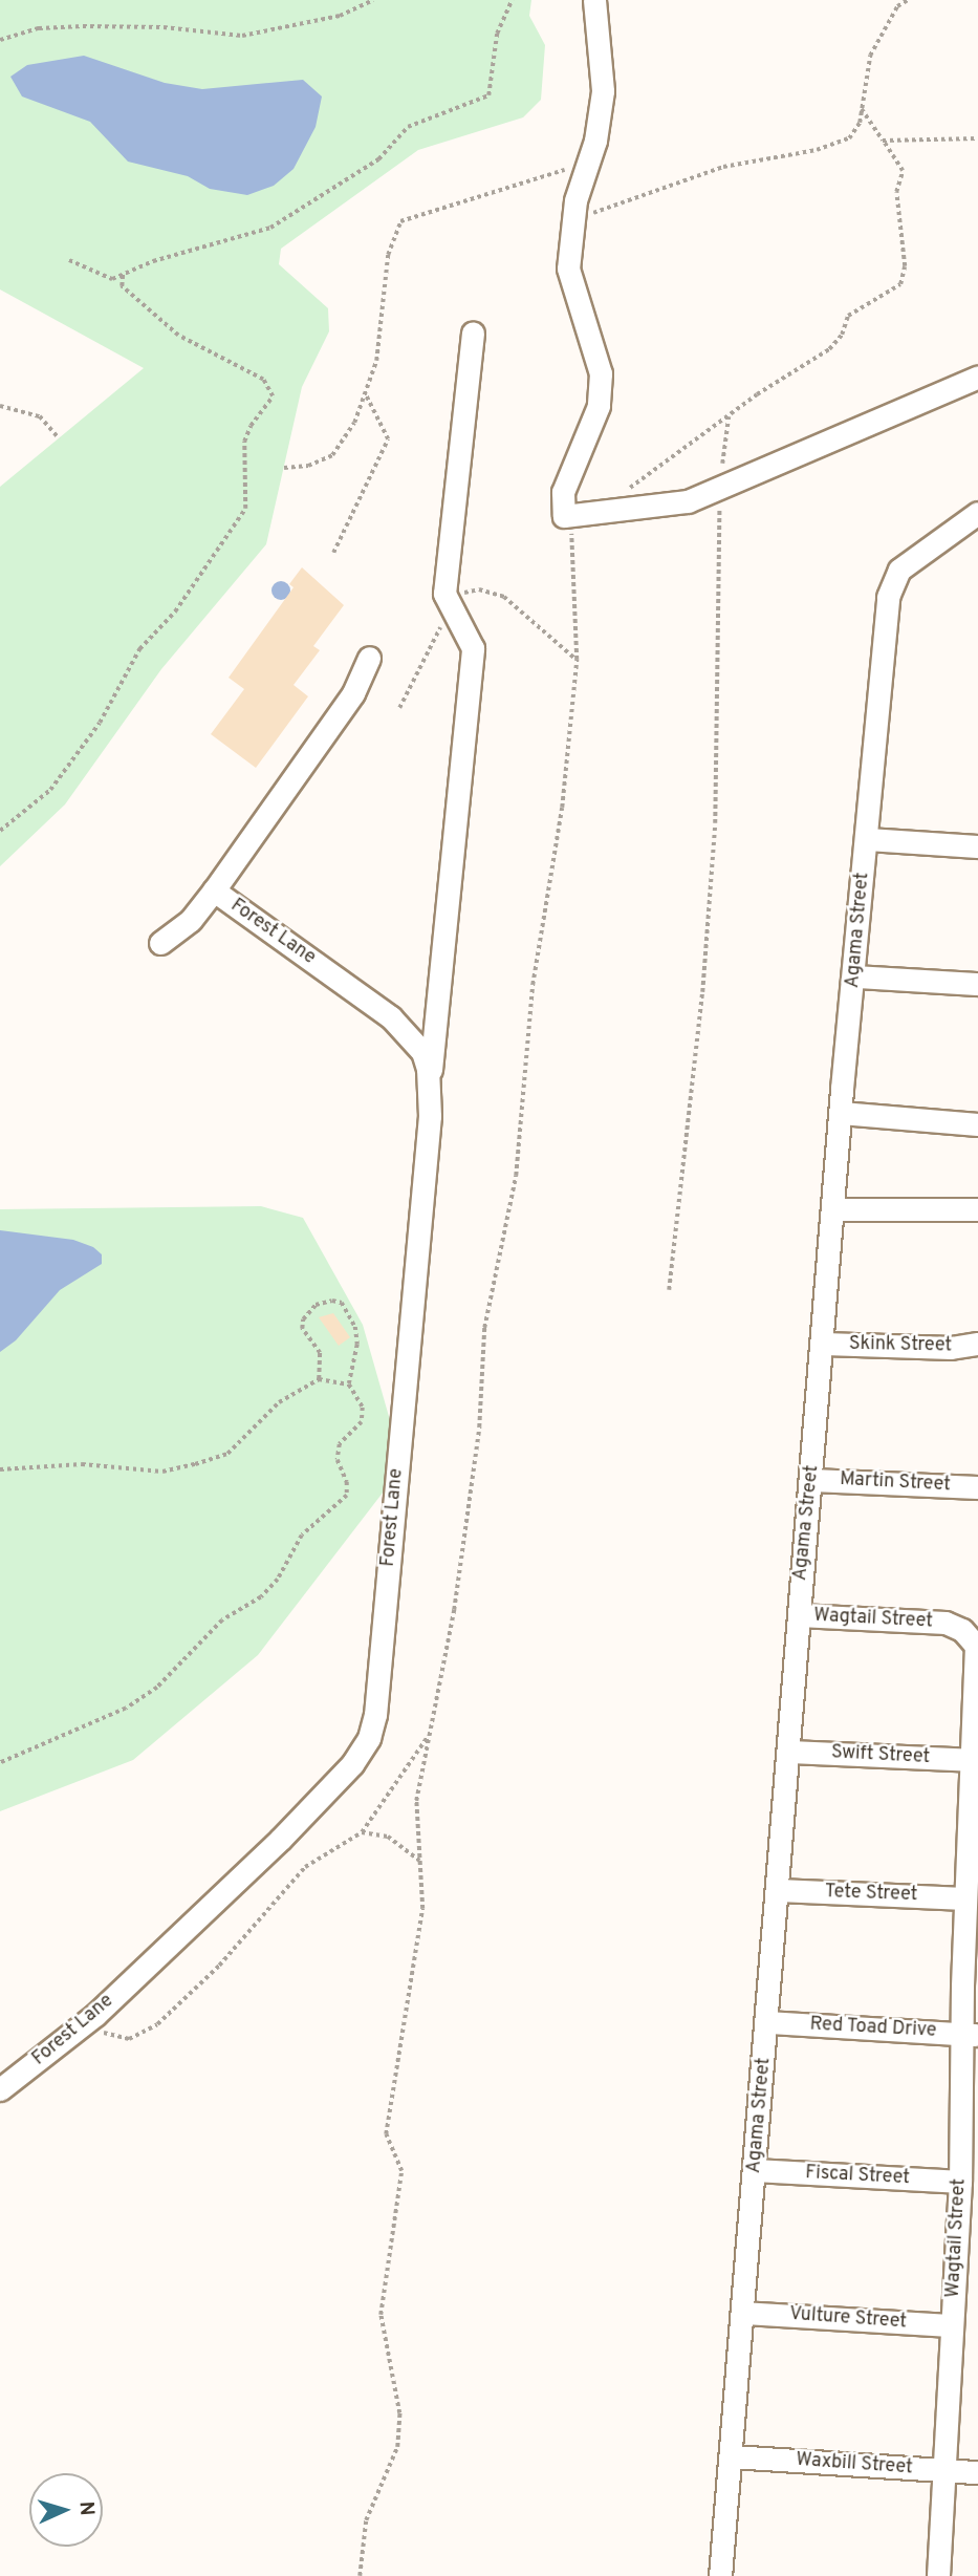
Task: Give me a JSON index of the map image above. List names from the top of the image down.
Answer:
{
  "streets": {
    "street": [
      "Agama Street",
      "Forest Lane",
      "Skink Street",
      "Martin Street",
      "Wagtail Street",
      "Swift Street",
      "Tete Street",
      "Red Toad Drive",
      "Fiscal Street",
      "Vulture Street",
      "Waxbill Street"
    ]
  },
  "crossings": [
    ["Agama Street", "Skink Street"],
    ["Agama Street", "Martin Street"],
    ["Agama Street", "Wagtail Street"],
    ["Agama Street", "Swift Street"],
    ["Agama Street", "Tete Street"],
    ["Agama Street", "Red Toad Drive"],
    ["Agama Street", "Fiscal Street"],
    ["Agama Street", "Vulture Street"],
    ["Agama Street", "Waxbill Street"],
    ["Wagtail Street", "Swift Street"],
    ["Wagtail Street", "Tete Street"],
    ["Wagtail Street", "Red Toad Drive"],
    ["Wagtail Street", "Fiscal Street"],
    ["Wagtail Street", "Vulture Street"],
    ["Wagtail Street", "Waxbill Street"]
  ],
  "north": "right"
}
